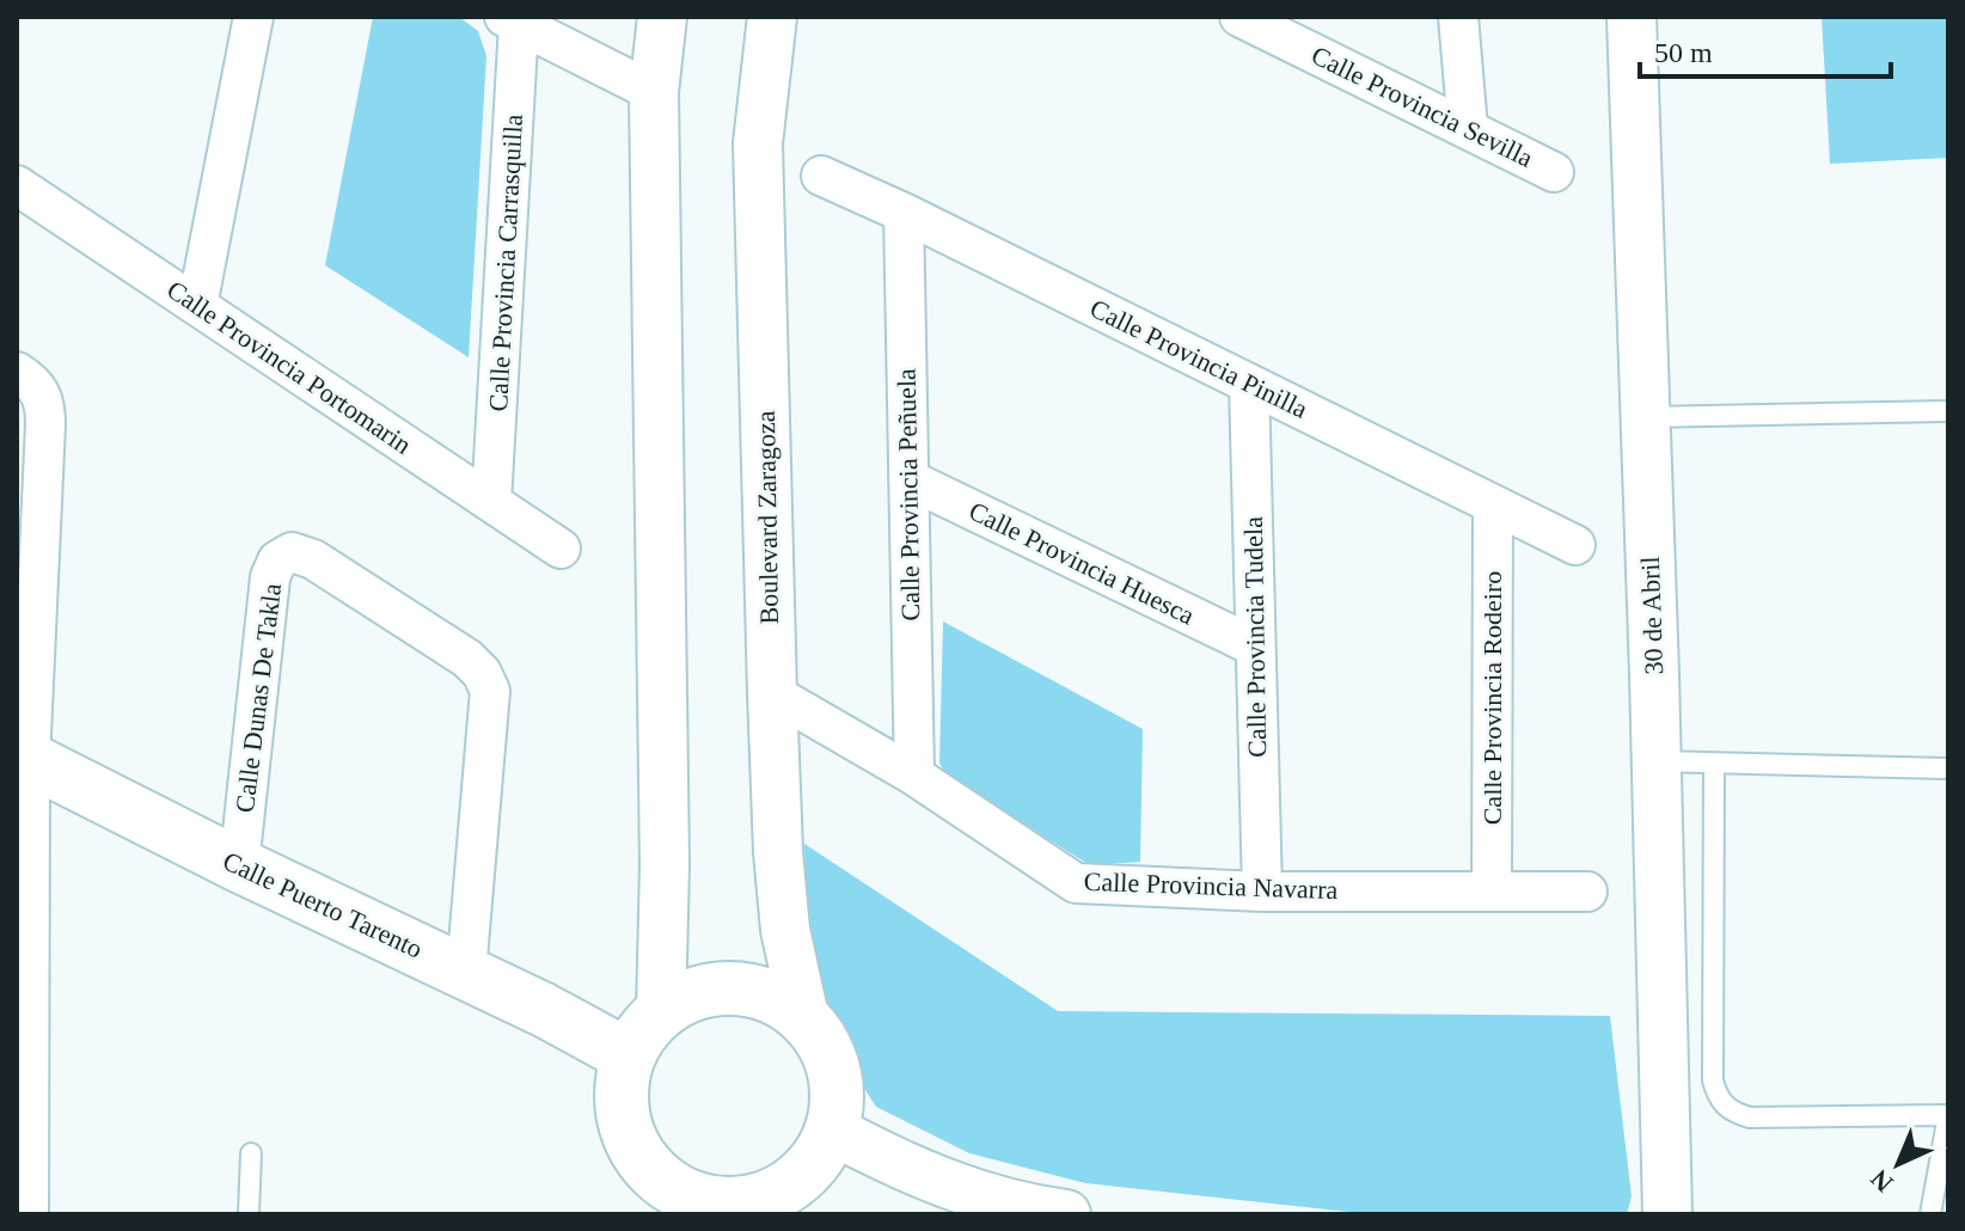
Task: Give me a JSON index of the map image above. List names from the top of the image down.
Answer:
{
  "streets": {
    "main road": ["Calle Puerto Tarento"],
    "street": [
      "Calle Provincia Sevilla",
      "Calle Provincia Carrasquilla",
      "Calle Provincia Pinilla",
      "Calle Provincia Portomarin",
      "Calle Provincia Peñuela",
      "Boulevard Zaragoza",
      "Calle Provincia Huesca",
      "30 de Abril",
      "Calle Provincia Tudela",
      "Calle Dunas De Takla",
      "Calle Provincia Rodeiro",
      "Calle Provincia Navarra"
    ]
  },
  "crossings": [
    ["Calle Provincia Carrasquilla", "Calle Provincia Portomarin"],
    ["Calle Provincia Pinilla", "Calle Provincia Peñuela"],
    ["Calle Provincia Pinilla", "Calle Provincia Tudela"],
    ["Calle Provincia Pinilla", "Calle Provincia Rodeiro"],
    ["Calle Provincia Peñuela", "Calle Provincia Huesca"],
    ["Calle Provincia Peñuela", "Calle Provincia Navarra"],
    ["Boulevard Zaragoza", "Calle Provincia Navarra"],
    ["Boulevard Zaragoza", "Calle Puerto Tarento"],
    ["Calle Provincia Huesca", "Calle Provincia Tudela"],
    ["Calle Provincia Tudela", "Calle Provincia Navarra"],
    ["Calle Dunas De Takla", "Calle Puerto Tarento"],
    ["Calle Provincia Rodeiro", "Calle Provincia Navarra"]
  ],
  "scale_bar": "50 m",
  "north": "bottom left"
}
